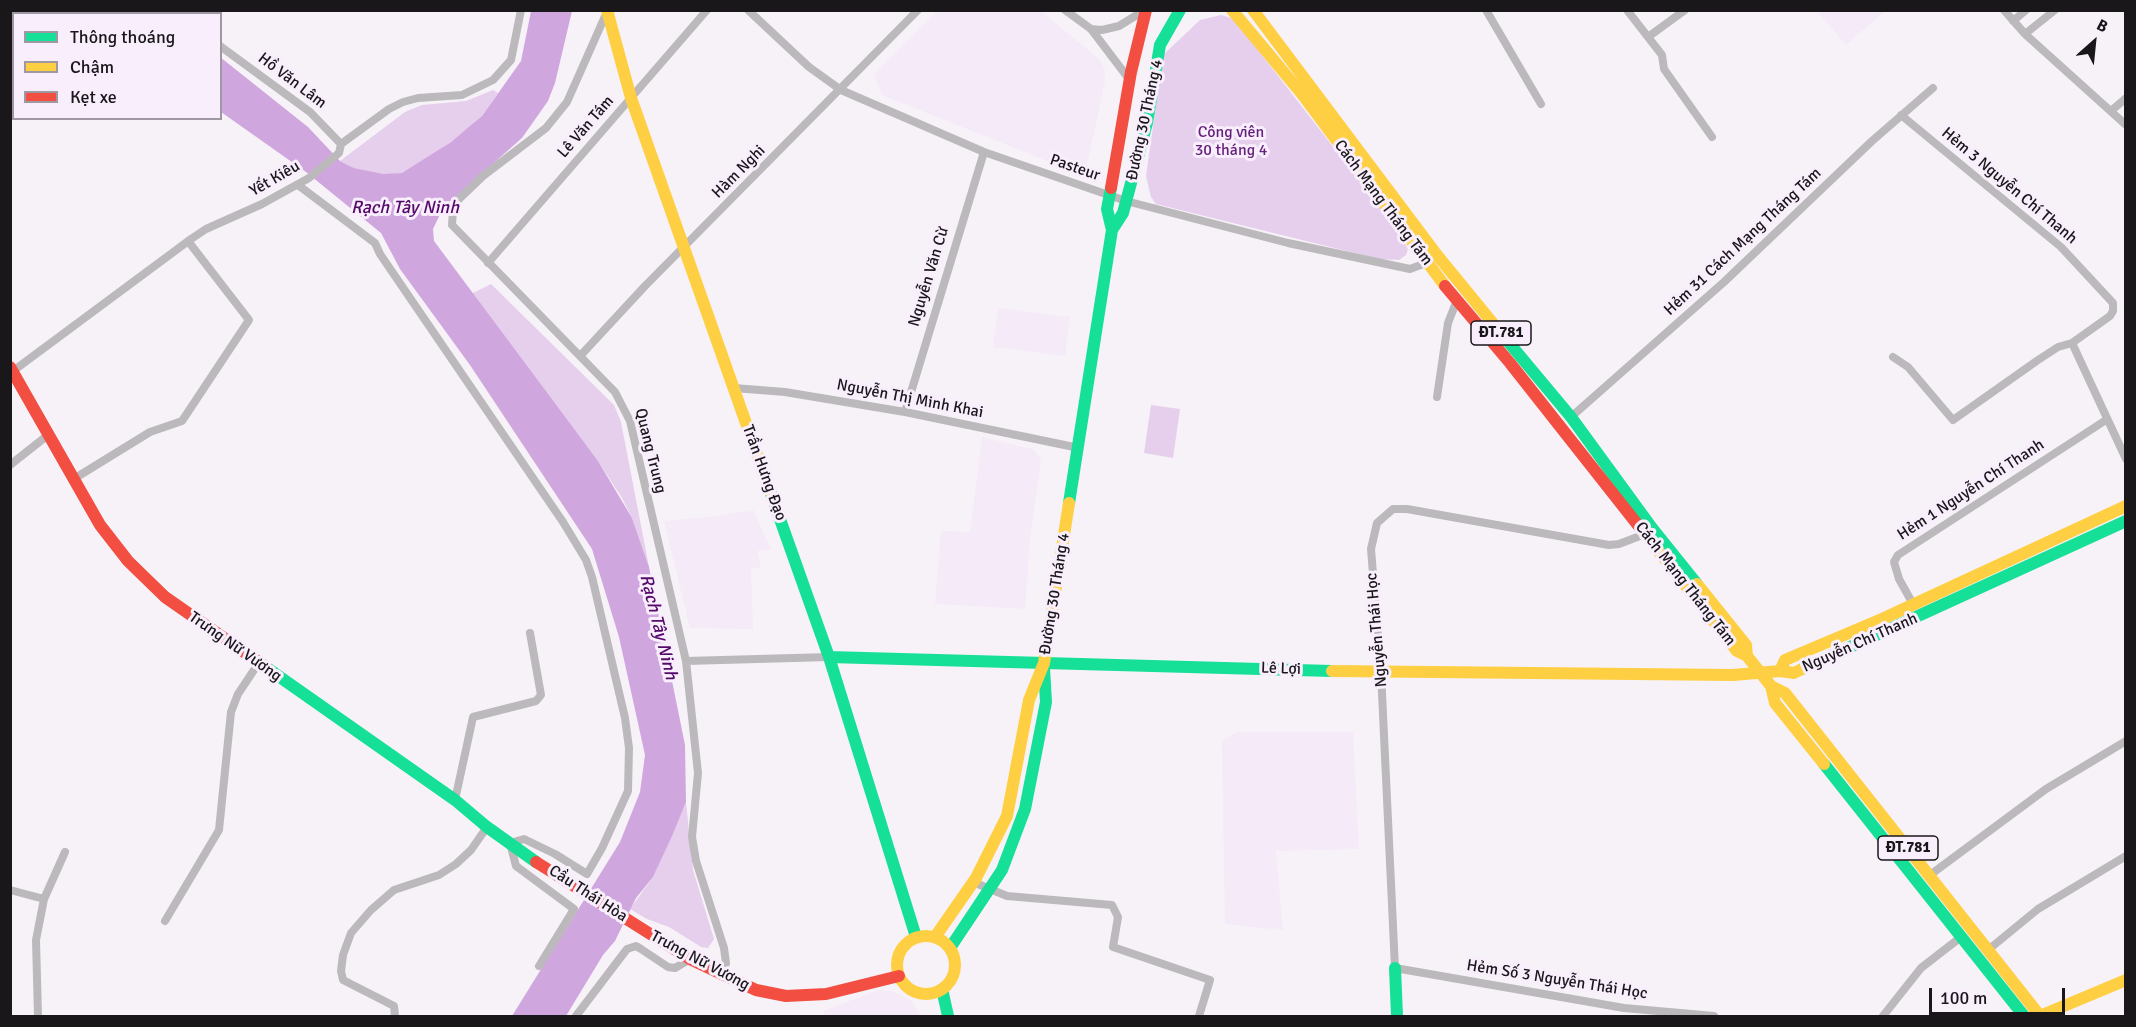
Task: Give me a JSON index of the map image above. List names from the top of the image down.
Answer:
{
  "streets": {
    "main road": [
      "Đường 30 Tháng 4",
      "Cách Mạng Tháng Tám",
      "ĐT.781",
      "Trần Hưng Đạo",
      "Nguyễn Thái Học",
      "Nguyễn Chí Thanh",
      "Trưng Nữ Vương",
      "Lê Lợi",
      "Cầu Thái Hòa"
    ],
    "street": [
      "Hồ Văn Lâm",
      "Lê Văn Tám",
      "Pasteur",
      "Hàm Nghi",
      "Yết Kiêu",
      "Hẻm 3 Nguyễn Chí Thanh",
      "Hẻm 31 Cách Mạng Tháng Tám",
      "Nguyễn Văn Cừ",
      "Nguyễn Thị Minh Khai",
      "Quang Trung",
      "Hẻm 1 Nguyễn Chí Thanh",
      "Hẻm Số 3 Nguyễn Thái Học"
    ]
  },
  "crossings": [
    ["Hồ Văn Lâm", "Yết Kiêu"],
    ["Đường 30 Tháng 4", "Pasteur"],
    ["Đường 30 Tháng 4", "Nguyễn Thị Minh Khai"],
    ["Đường 30 Tháng 4", "Trần Hưng Đạo"],
    ["Đường 30 Tháng 4", "Trưng Nữ Vương"],
    ["Đường 30 Tháng 4", "Lê Lợi"],
    ["Lê Văn Tám", "Quang Trung"],
    ["Lê Văn Tám", "Trần Hưng Đạo"],
    ["Pasteur", "Hàm Nghi"],
    ["Pasteur", "Cách Mạng Tháng Tám"],
    ["Pasteur", "Nguyễn Văn Cừ"],
    ["Hàm Nghi", "Quang Trung"],
    ["Hàm Nghi", "Trần Hưng Đạo"],
    ["Yết Kiêu", "Trưng Nữ Vương"],
    ["Hẻm 3 Nguyễn Chí Thanh", "Hẻm 31 Cách Mạng Tháng Tám"],
    ["Cách Mạng Tháng Tám", "Hẻm 31 Cách Mạng Tháng Tám"],
    ["Cách Mạng Tháng Tám", "ĐT.781"],
    ["Cách Mạng Tháng Tám", "Nguyễn Thái Học"],
    ["Cách Mạng Tháng Tám", "Lê Lợi"],
    ["Nguyễn Văn Cừ", "Nguyễn Thị Minh Khai"],
    ["Nguyễn Thị Minh Khai", "Trần Hưng Đạo"],
    ["Quang Trung", "Trần Hưng Đạo"],
    ["Quang Trung", "Trưng Nữ Vương"],
    ["Trần Hưng Đạo", "Trưng Nữ Vương"],
    ["Trần Hưng Đạo", "Lê Lợi"],
    ["Hẻm 1 Nguyễn Chí Thanh", "Nguyễn Chí Thanh"],
    ["Nguyễn Thái Học", "Lê Lợi"],
    ["Nguyễn Thái Học", "Hẻm Số 3 Nguyễn Thái Học"],
    ["Nguyễn Chí Thanh", "Lê Lợi"],
    ["Trưng Nữ Vương", "Cầu Thái Hòa"]
  ],
  "water": ["Rạch Tây Ninh"],
  "parks": ["Công viên 30 tháng 4"],
  "legend": ["Thông thoáng", "Chậm", "Kẹt xe"],
  "scale_bar": "100 m",
  "north": "top right"
}
